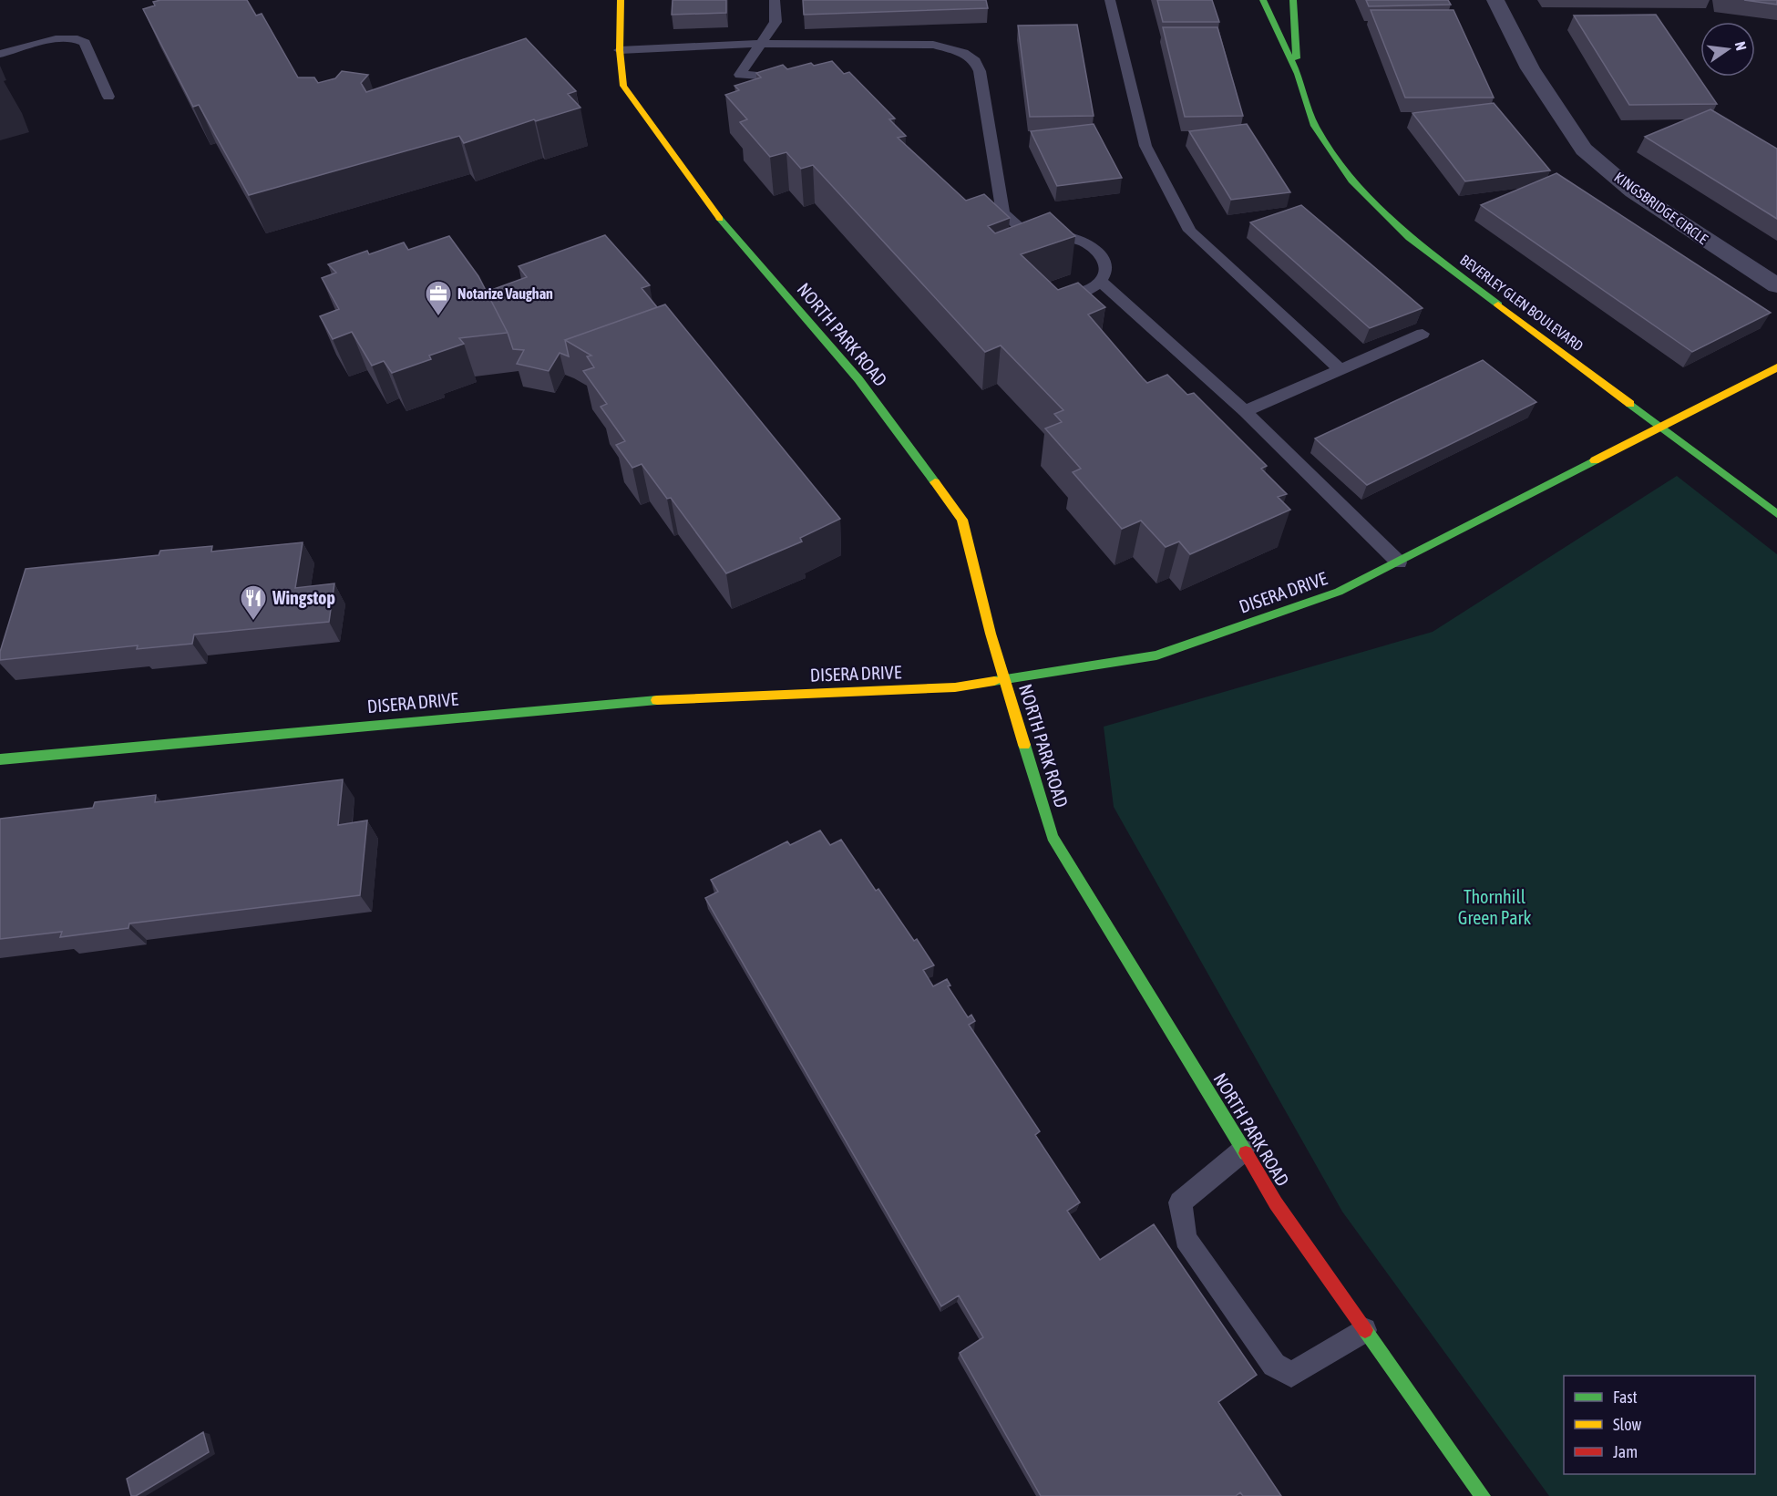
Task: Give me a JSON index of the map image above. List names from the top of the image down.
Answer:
{
  "streets": {
    "street": [
      "KINGSBRIDGE CIRCLE",
      "BEVERLEY GLEN BOULEVARD",
      "NORTH PARK ROAD",
      "DISERA DRIVE"
    ]
  },
  "crossings": [
    ["BEVERLEY GLEN BOULEVARD", "DISERA DRIVE"],
    ["NORTH PARK ROAD", "DISERA DRIVE"]
  ],
  "parks": ["Thornhill Green Park"],
  "places": {
    "office": ["Notarize Vaughan"],
    "restaurant": ["Wingstop"]
  },
  "legend": ["Fast", "Slow", "Jam"],
  "north": "right"
}
